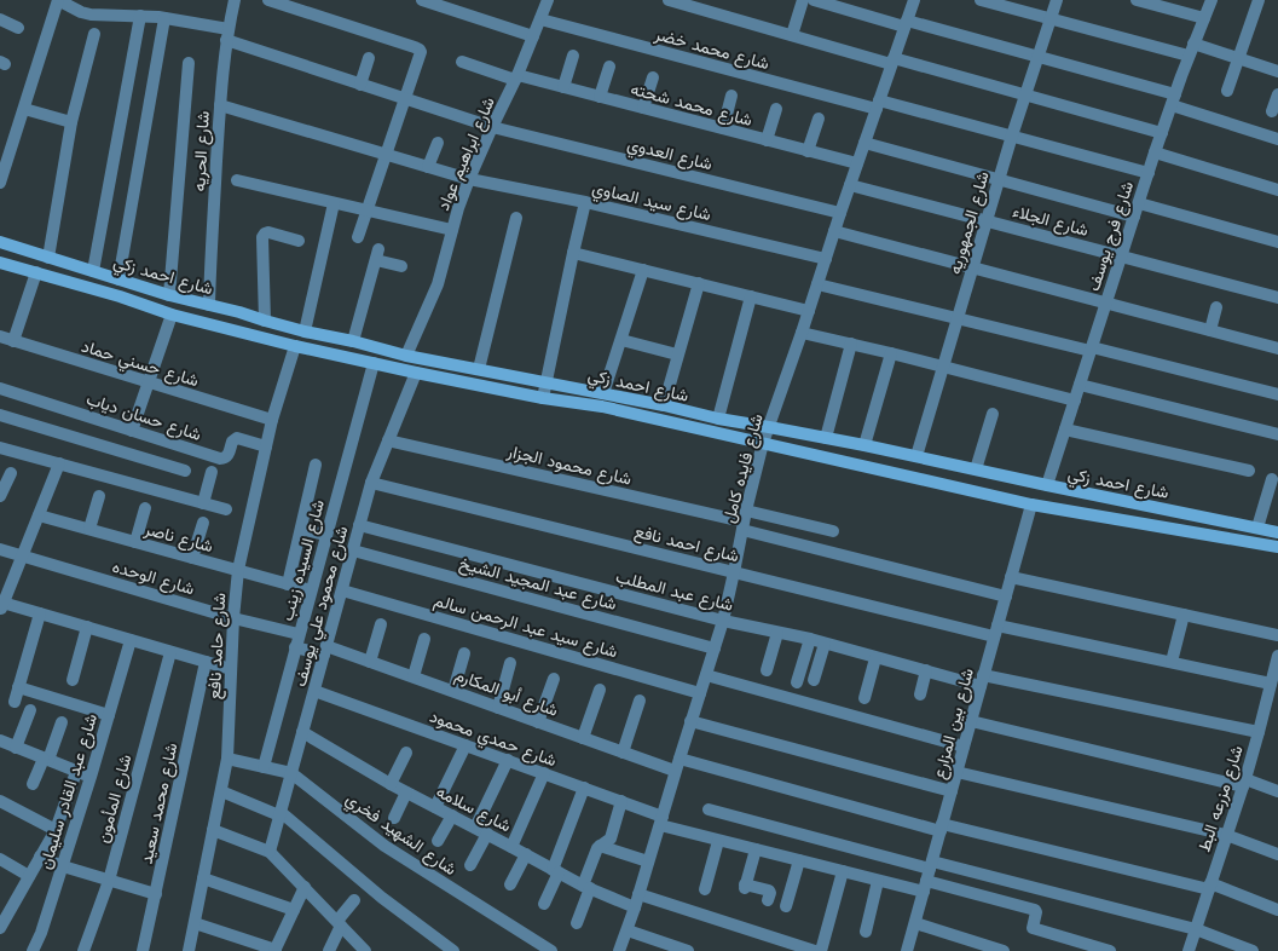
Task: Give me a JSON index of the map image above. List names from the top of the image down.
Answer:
{
  "streets": {
    "street": [
      "شارع محمد خضر",
      "شارع محمد شحته",
      "شارع الحريه",
      "شارع ابراهيم عواد",
      "شارع العدوي",
      "شارع سيد الصاوي",
      "شارع الجلاء",
      "شارع الجمهوريه",
      "شارع فرج يوسف",
      "شارع احمد زكي",
      "شارع حسني حماد",
      "شارع حسان دياب",
      "شارع محمود الجزار",
      "شارع فايده كامل",
      "شارع ناصر",
      "شارع احمد نافع",
      "شارع السيده زينب",
      "شارع الوحده",
      "شارع عبد المجيد الشيخ",
      "شارع عبد المطلب",
      "شارع محمود علي يوسف",
      "شارع سيد عبد الرحمن سالم",
      "شارع حامد نافع",
      "شارع أبو المكارم",
      "شارع بين المزارع",
      "شارع حمدي محمود",
      "شارع عبد القادر سليمان",
      "شارع المأمون",
      "شارع مزرعه البط",
      "شارع محمد سعيد",
      "شارع سلامه",
      "شارع الشهيد فخري"
    ]
  },
  "crossings": [
    ["شارع محمد خضر", "شارع ابراهيم عواد"],
    ["شارع محمد خضر", "شارع فايده كامل"],
    ["شارع محمد شحته", "شارع ابراهيم عواد"],
    ["شارع محمد شحته", "شارع فايده كامل"],
    ["شارع الحريه", "شارع العدوي"],
    ["شارع الحريه", "شارع سيد الصاوي"],
    ["شارع الحريه", "شارع احمد زكي"],
    ["شارع ابراهيم عواد", "شارع العدوي"],
    ["شارع ابراهيم عواد", "شارع سيد الصاوي"],
    ["شارع ابراهيم عواد", "شارع احمد زكي"],
    ["شارع العدوي", "شارع فايده كامل"],
    ["شارع سيد الصاوي", "شارع فايده كامل"],
    ["شارع الجلاء", "شارع الجمهوريه"],
    ["شارع الجلاء", "شارع فرج يوسف"],
    ["شارع الجلاء", "شارع فايده كامل"],
    ["شارع الجمهوريه", "شارع احمد زكي"],
    ["شارع فرج يوسف", "شارع احمد زكي"],
    ["شارع احمد زكي", "شارع فايده كامل"],
    ["شارع احمد زكي", "شارع السيده زينب"],
    ["شارع احمد زكي", "شارع محمود علي يوسف"],
    ["شارع احمد زكي", "شارع حامد نافع"],
    ["شارع احمد زكي", "شارع بين المزارع"],
    ["شارع حسني حماد", "شارع حامد نافع"],
    ["شارع حسان دياب", "شارع حامد نافع"],
    ["شارع محمود الجزار", "شارع فايده كامل"],
    ["شارع محمود الجزار", "شارع محمود علي يوسف"],
    ["شارع فايده كامل", "شارع احمد نافع"],
    ["شارع فايده كامل", "شارع عبد المجيد الشيخ"],
    ["شارع فايده كامل", "شارع عبد المطلب"],
    ["شارع فايده كامل", "شارع سيد عبد الرحمن سالم"],
    ["شارع فايده كامل", "شارع أبو المكارم"],
    ["شارع فايده كامل", "شارع حمدي محمود"],
    ["شارع فايده كامل", "شارع سلامه"],
    ["شارع ناصر", "شارع السيده زينب"],
    ["شارع ناصر", "شارع حامد نافع"],
    ["شارع احمد نافع", "شارع محمود علي يوسف"],
    ["شارع احمد نافع", "شارع بين المزارع"],
    ["شارع احمد نافع", "شارع مزرعه البط"],
    ["شارع السيده زينب", "شارع الوحده"],
    ["شارع السيده زينب", "شارع أبو المكارم"],
    ["شارع السيده زينب", "شارع الشهيد فخري"],
    ["شارع الوحده", "شارع حامد نافع"],
    ["شارع عبد المجيد الشيخ", "شارع محمود علي يوسف"],
    ["شارع عبد المطلب", "شارع محمود علي يوسف"],
    ["شارع عبد المطلب", "شارع بين المزارع"],
    ["شارع عبد المطلب", "شارع مزرعه البط"],
    ["شارع محمود علي يوسف", "شارع سيد عبد الرحمن سالم"],
    ["شارع محمود علي يوسف", "شارع أبو المكارم"],
    ["شارع محمود علي يوسف", "شارع حمدي محمود"],
    ["شارع محمود علي يوسف", "شارع سلامه"],
    ["شارع محمود علي يوسف", "شارع الشهيد فخري"],
    ["شارع حامد نافع", "شارع الشهيد فخري"],
    ["شارع بين المزارع", "شارع حمدي محمود"]
  ]
}
